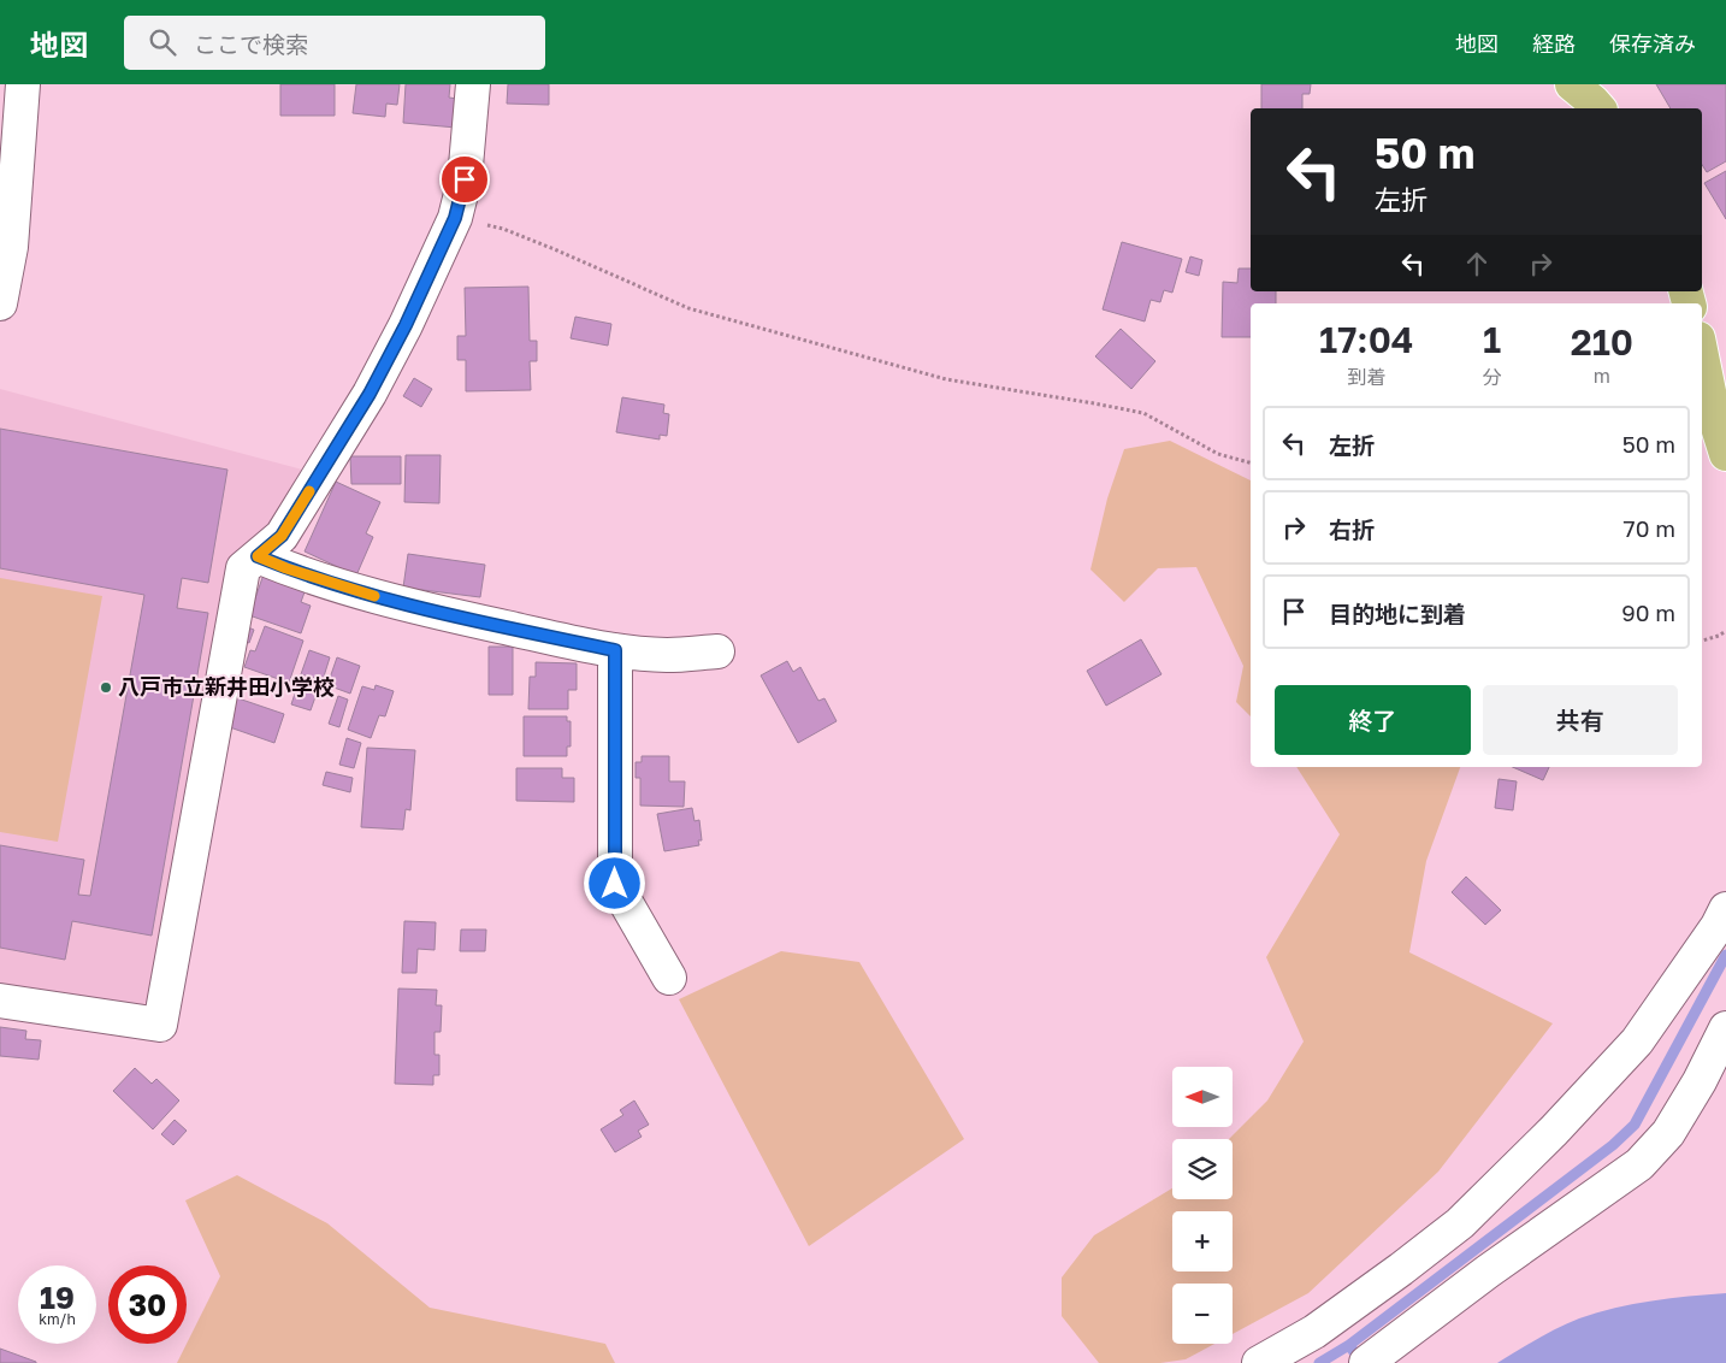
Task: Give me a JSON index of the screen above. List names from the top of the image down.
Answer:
{
  "places": ["八戸市立新井田小学校"],
  "north": "left",
  "page": {
    "header": "地図",
    "search": "ここで検索",
    "nav": ["地図", "経路", "保存済み"],
    "turn": ["50 m", "左折"],
    "eta": [
      "17:04",
      "到着",
      "1",
      "分",
      "210",
      "m"
    ],
    "list": [
      {
        "name": "左折",
        "value": "50 m"
      },
      {
        "name": "右折",
        "value": "70 m"
      },
      {
        "name": "目的地に到着",
        "value": "90 m"
      }
    ],
    "buttons": ["終了", "共有"],
    "map_buttons": ["+", "−"],
    "speed": "19 km/h",
    "limit": "30"
  }
}
